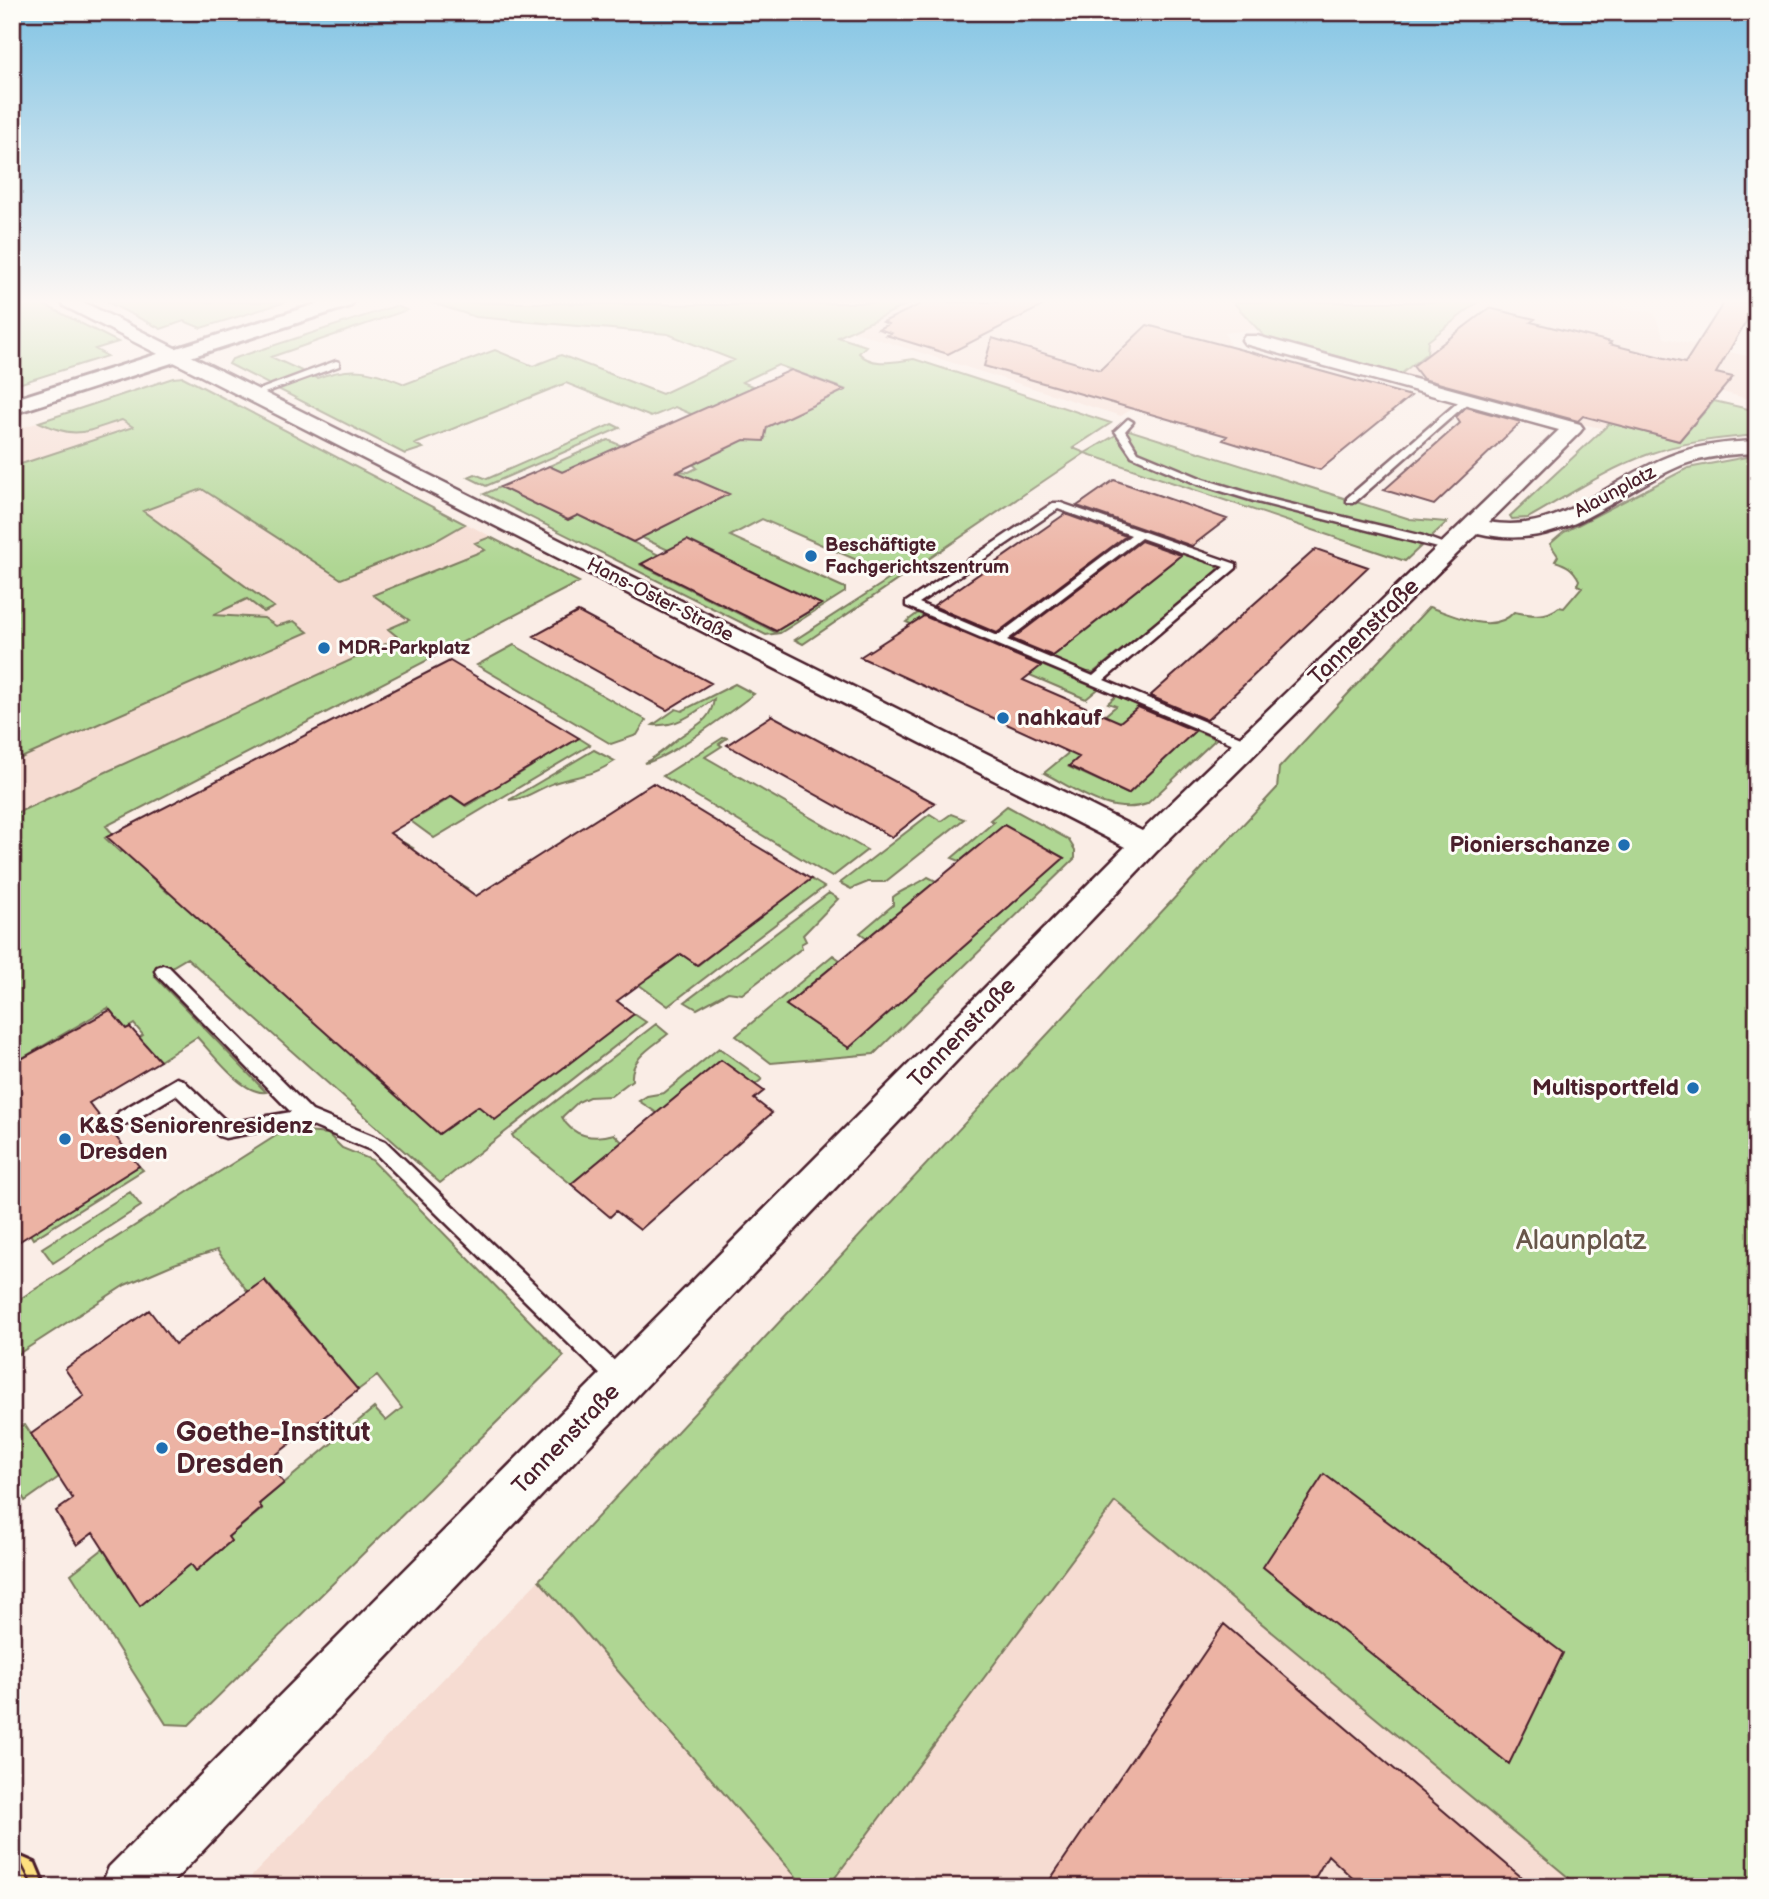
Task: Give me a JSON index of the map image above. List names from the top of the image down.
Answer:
{
  "streets": {
    "street": ["Alaunplatz", "Hans-Oster-Straße", "Tannenstraße"]
  },
  "crossings": [
    ["Alaunplatz", "Tannenstraße"],
    ["Hans-Oster-Straße", "Tannenstraße"]
  ],
  "parks": ["Alaunplatz"],
  "places": [
    "Beschäftigte Fachgerichtszentrum",
    "MDR-Parkplatz",
    "nahkauf",
    "Pionierschanze",
    "Multisportfeld",
    "K&S Seniorenresidenz Dresden",
    "Goethe-Institut Dresden"
  ]
}
